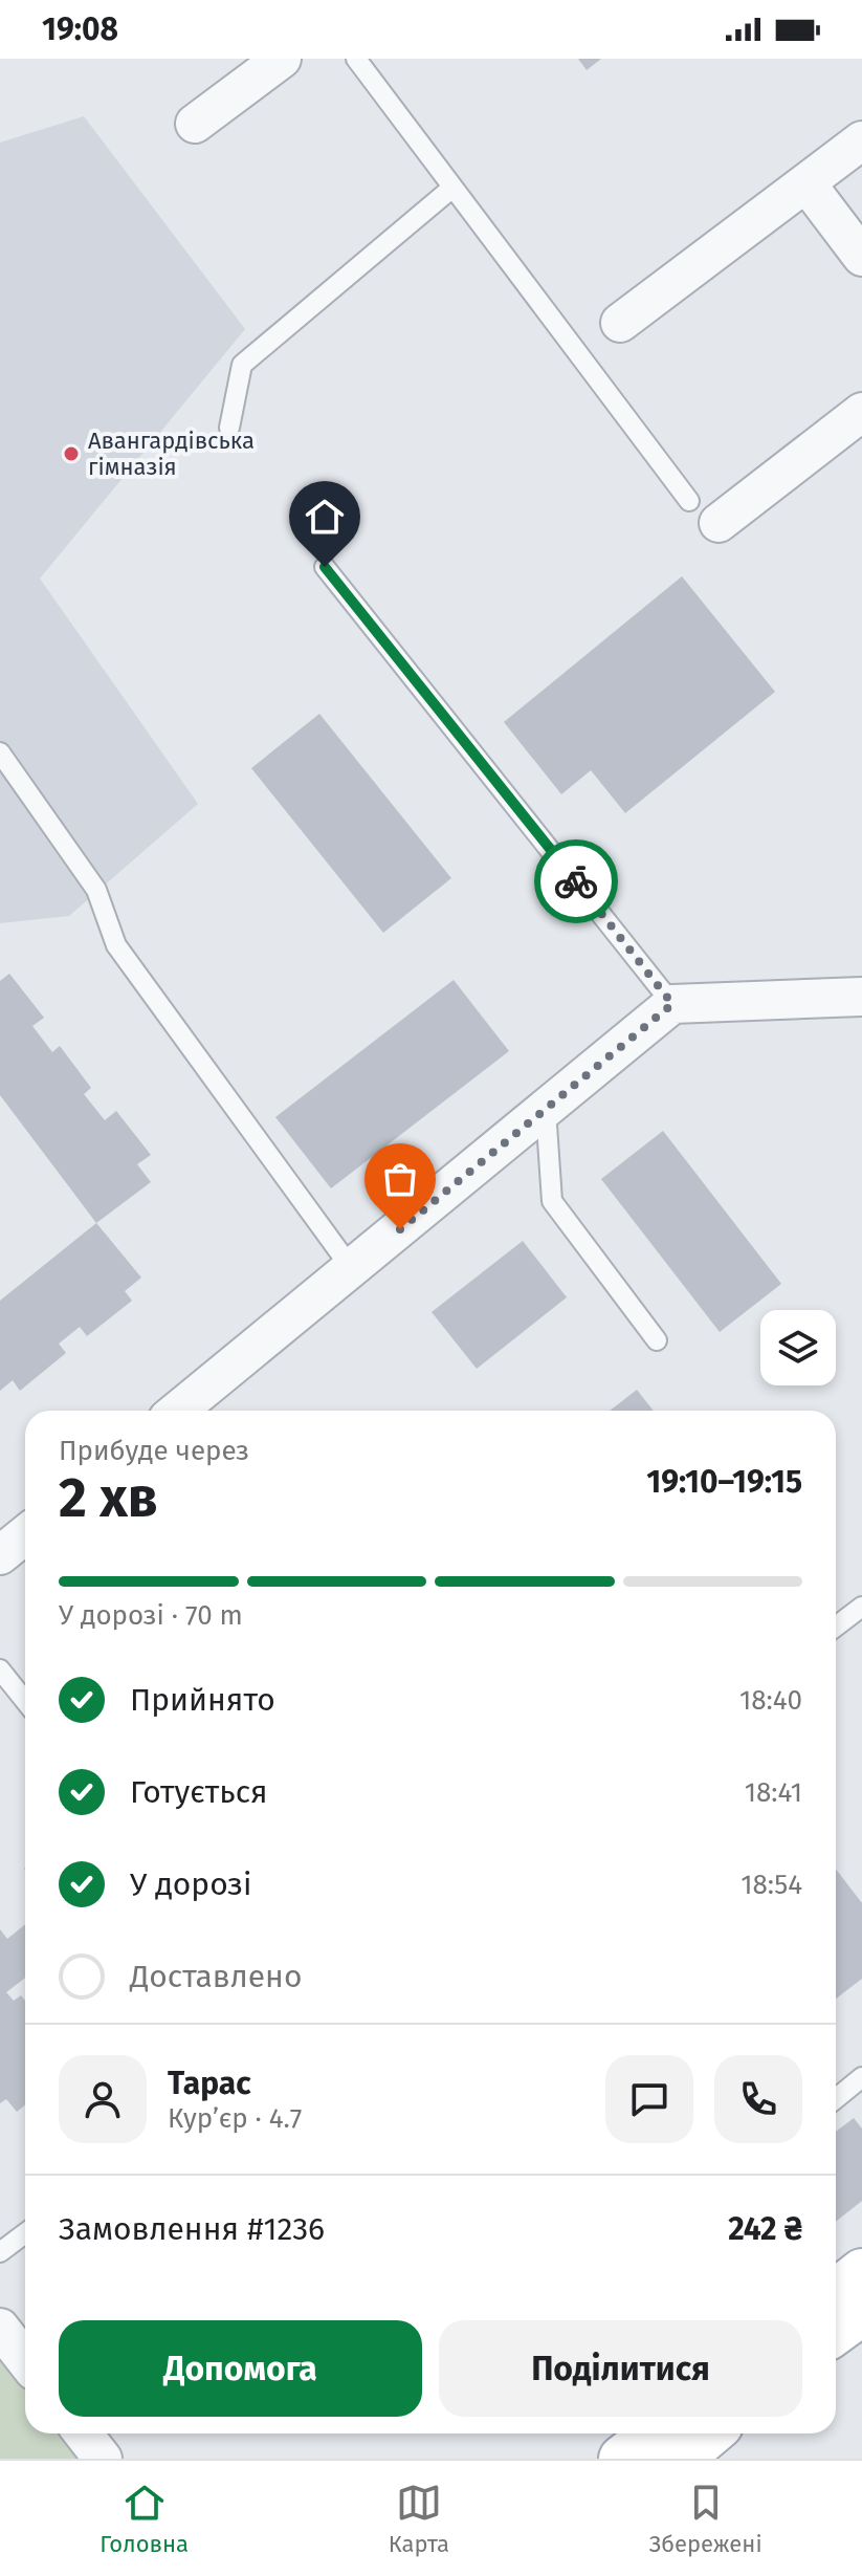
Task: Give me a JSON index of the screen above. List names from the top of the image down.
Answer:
{
  "places": ["Авангардівська гімназія"],
  "page": {
    "status": "19:08",
    "heading": ["2 хв", "Прибуде через", "19:10–19:15"],
    "panel": [
      "Тарас",
      "Кур’єр · 4.7",
      "Замовлення #1236",
      "242 ₴"
    ],
    "bar": "У дорозі · 70 m",
    "list": [
      ["Прийнято", "18:40"],
      ["Готується", "18:41"],
      ["У дорозі", "18:54"],
      "Доставлено"
    ],
    "buttons": ["Допомога", "Поділитися"],
    "tabs": ["Головна", "Карта", "Збережені"]
  }
}
